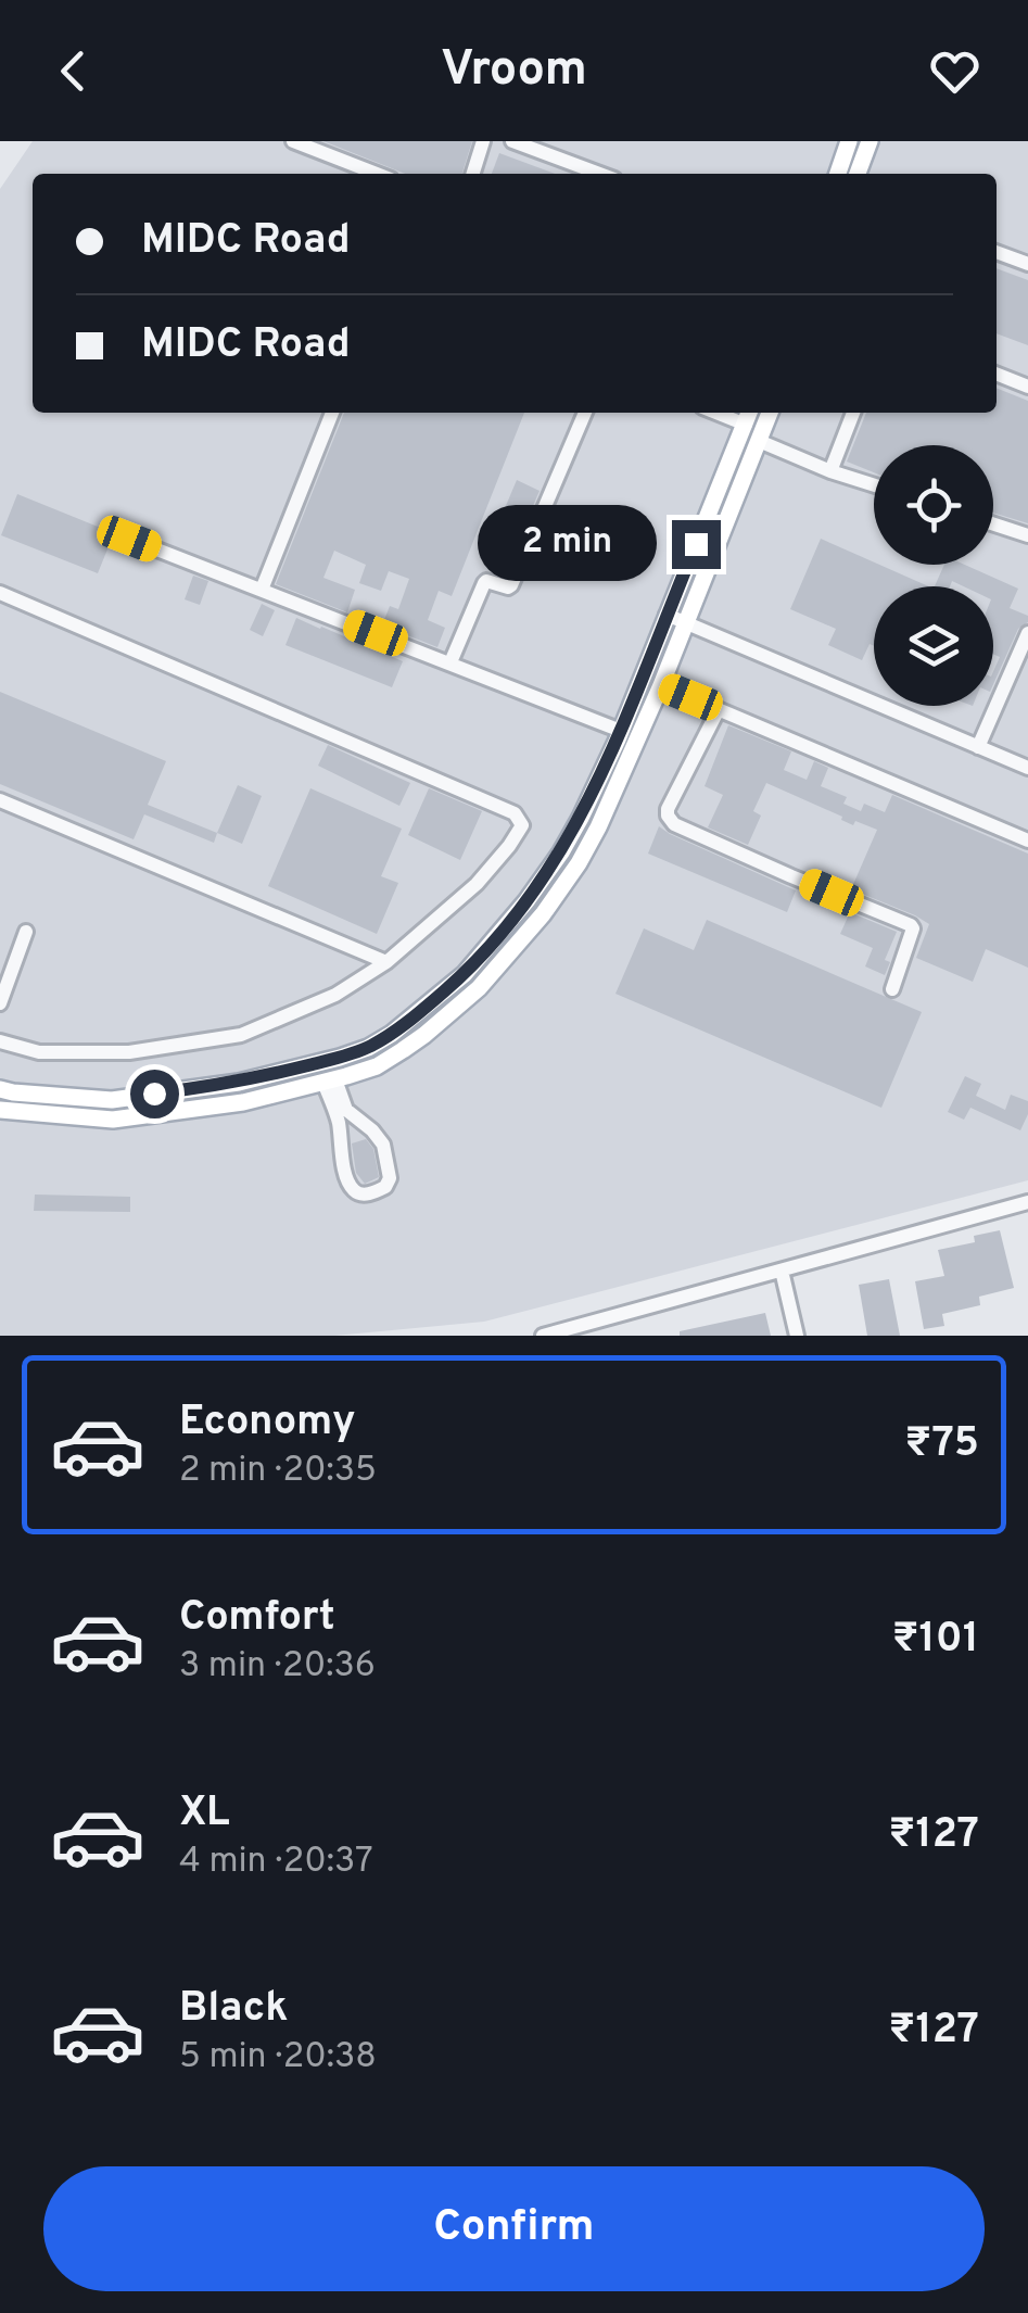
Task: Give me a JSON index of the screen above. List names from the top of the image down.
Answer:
{
  "page": {
    "header": "Vroom",
    "banner": ["MIDC Road", "MIDC Road"],
    "bubble": "2 min",
    "list": [
      {
        "name": "Economy",
        "note": "2 min · 20:35",
        "value": "₹75"
      },
      {
        "name": "Comfort",
        "note": "3 min · 20:36",
        "value": "₹101"
      },
      {
        "name": "XL",
        "note": "4 min · 20:37",
        "value": "₹127"
      },
      {
        "name": "Black",
        "note": "5 min · 20:38",
        "value": "₹127"
      }
    ],
    "buttons": "Confirm"
  }
}
